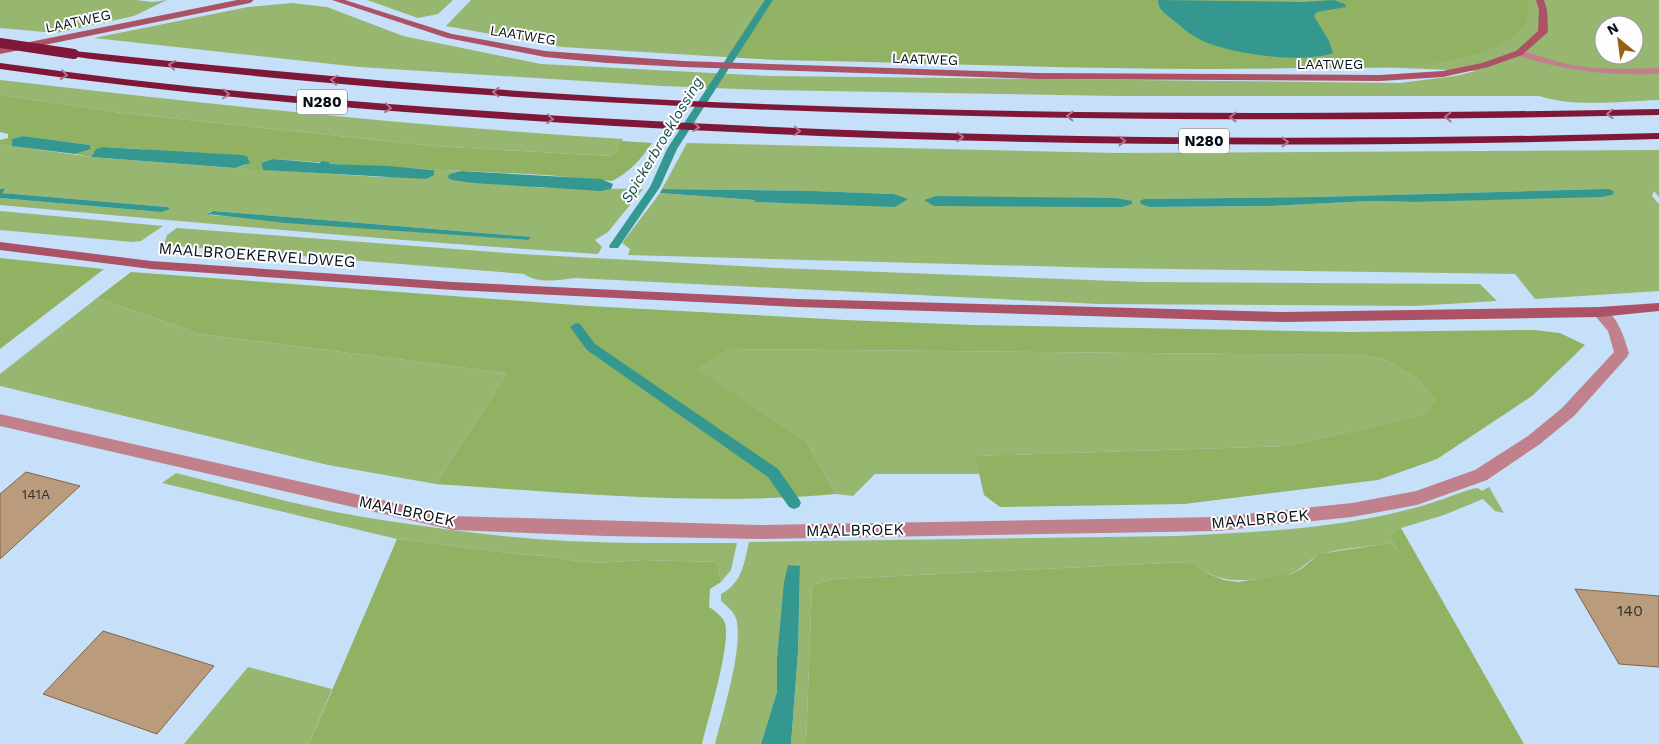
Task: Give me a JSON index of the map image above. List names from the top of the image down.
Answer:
{
  "streets": {
    "highway": ["N280"],
    "street": ["LAATWEG", "MAALBROEKERVELDWEG", "MAALBROEK"]
  },
  "crossings": [
    ["MAALBROEKERVELDWEG", "MAALBROEK"]
  ],
  "water": ["Spickerbroeklossing"],
  "house_numbers": ["141A", "140"],
  "north": "top left"
}
